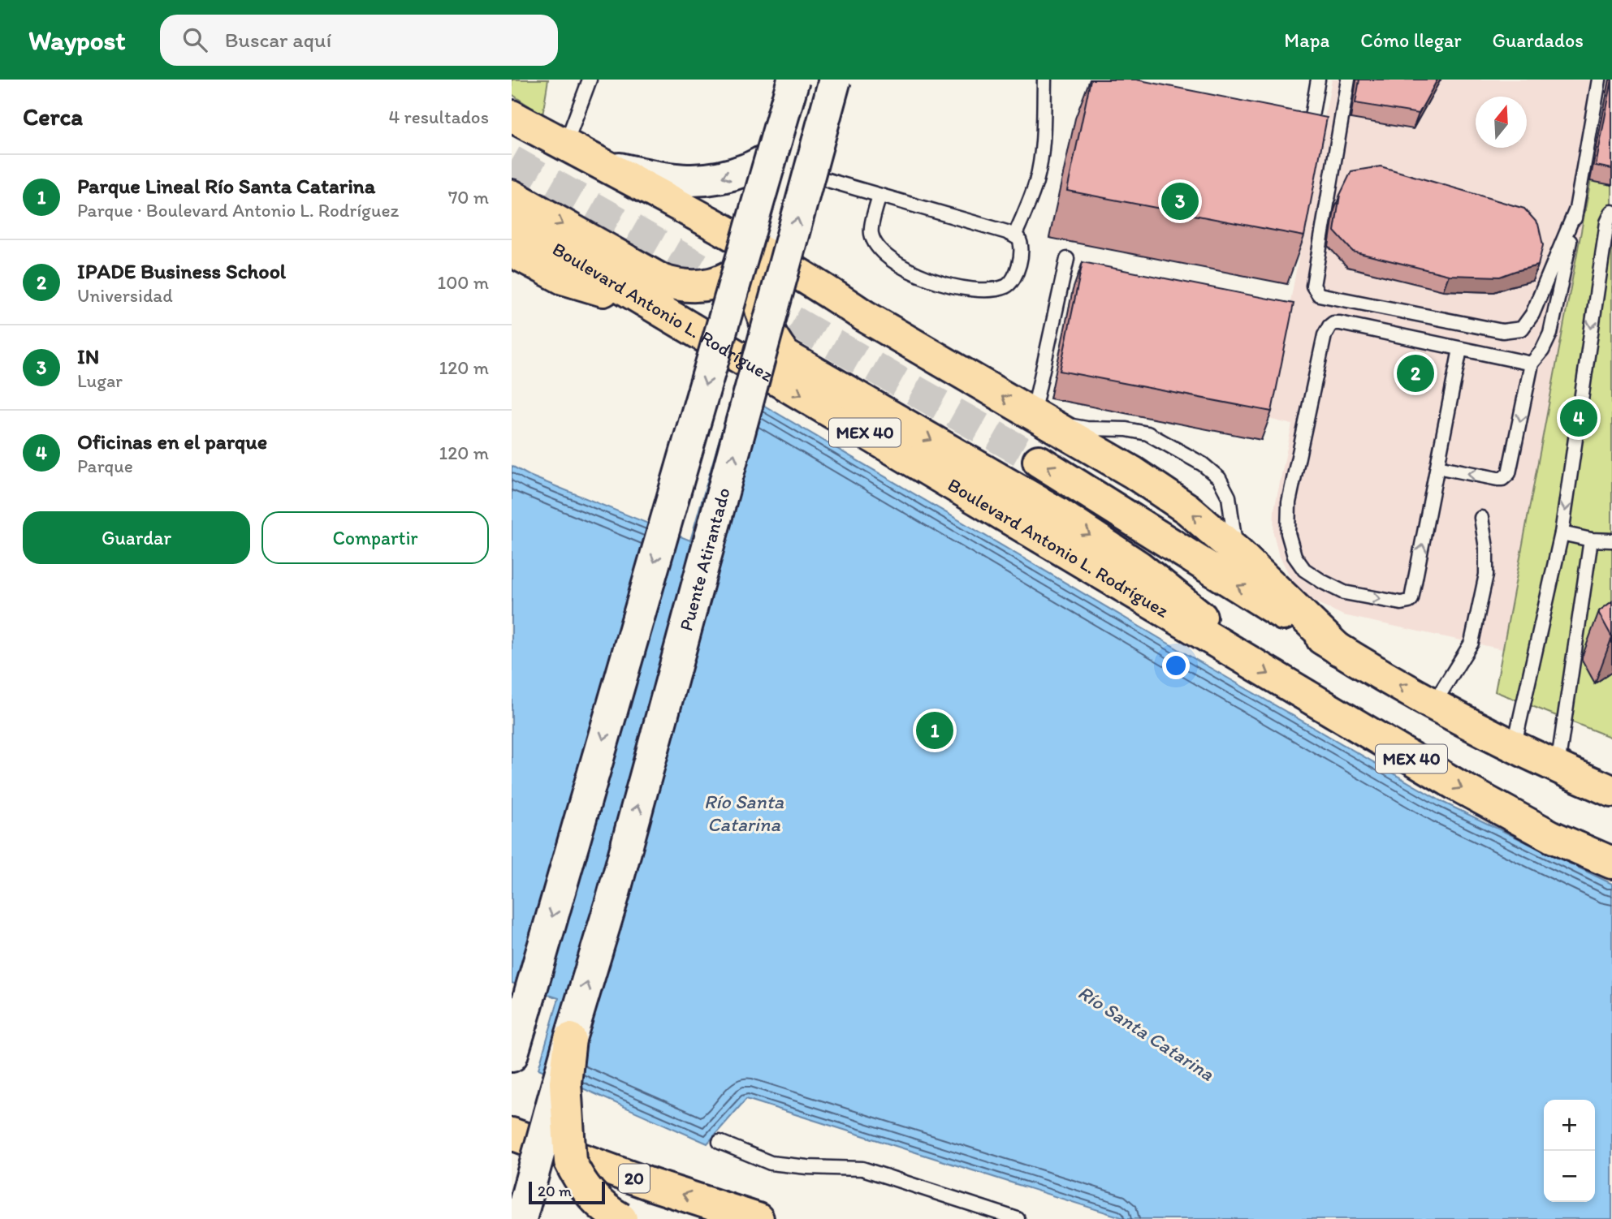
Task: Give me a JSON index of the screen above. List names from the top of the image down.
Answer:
{
  "streets": {
    "main road": [
      "Boulevard Antonio L. Rodríguez",
      "MEX 40",
      "Puente Atirantado",
      "20"
    ]
  },
  "water": ["Río Santa Catarina"],
  "scale_bar": "20 m",
  "north": "top",
  "page": {
    "header": "Waypost",
    "search": "Buscar aquí",
    "nav": ["Mapa", "Cómo llegar", "Guardados"],
    "heading": ["Cerca", "4 resultados"],
    "list": [
      {
        "mark": "1",
        "name": "Parque Lineal Río Santa Catarina",
        "note": "Parque · Boulevard Antonio L. Rodríguez",
        "value": "70 m"
      },
      {
        "mark": "2",
        "name": "IPADE Business School",
        "note": "Universidad",
        "value": "100 m"
      },
      {
        "mark": "3",
        "name": "IN",
        "note": "Lugar",
        "value": "120 m"
      },
      {
        "mark": "4",
        "name": "Oficinas en el parque",
        "note": "Parque",
        "value": "120 m"
      }
    ],
    "pins": [
      "3",
      "2",
      "4",
      "1"
    ],
    "buttons": ["Guardar", "Compartir"],
    "map_buttons": ["+", "−"],
    "scale": "20 m"
  }
}
